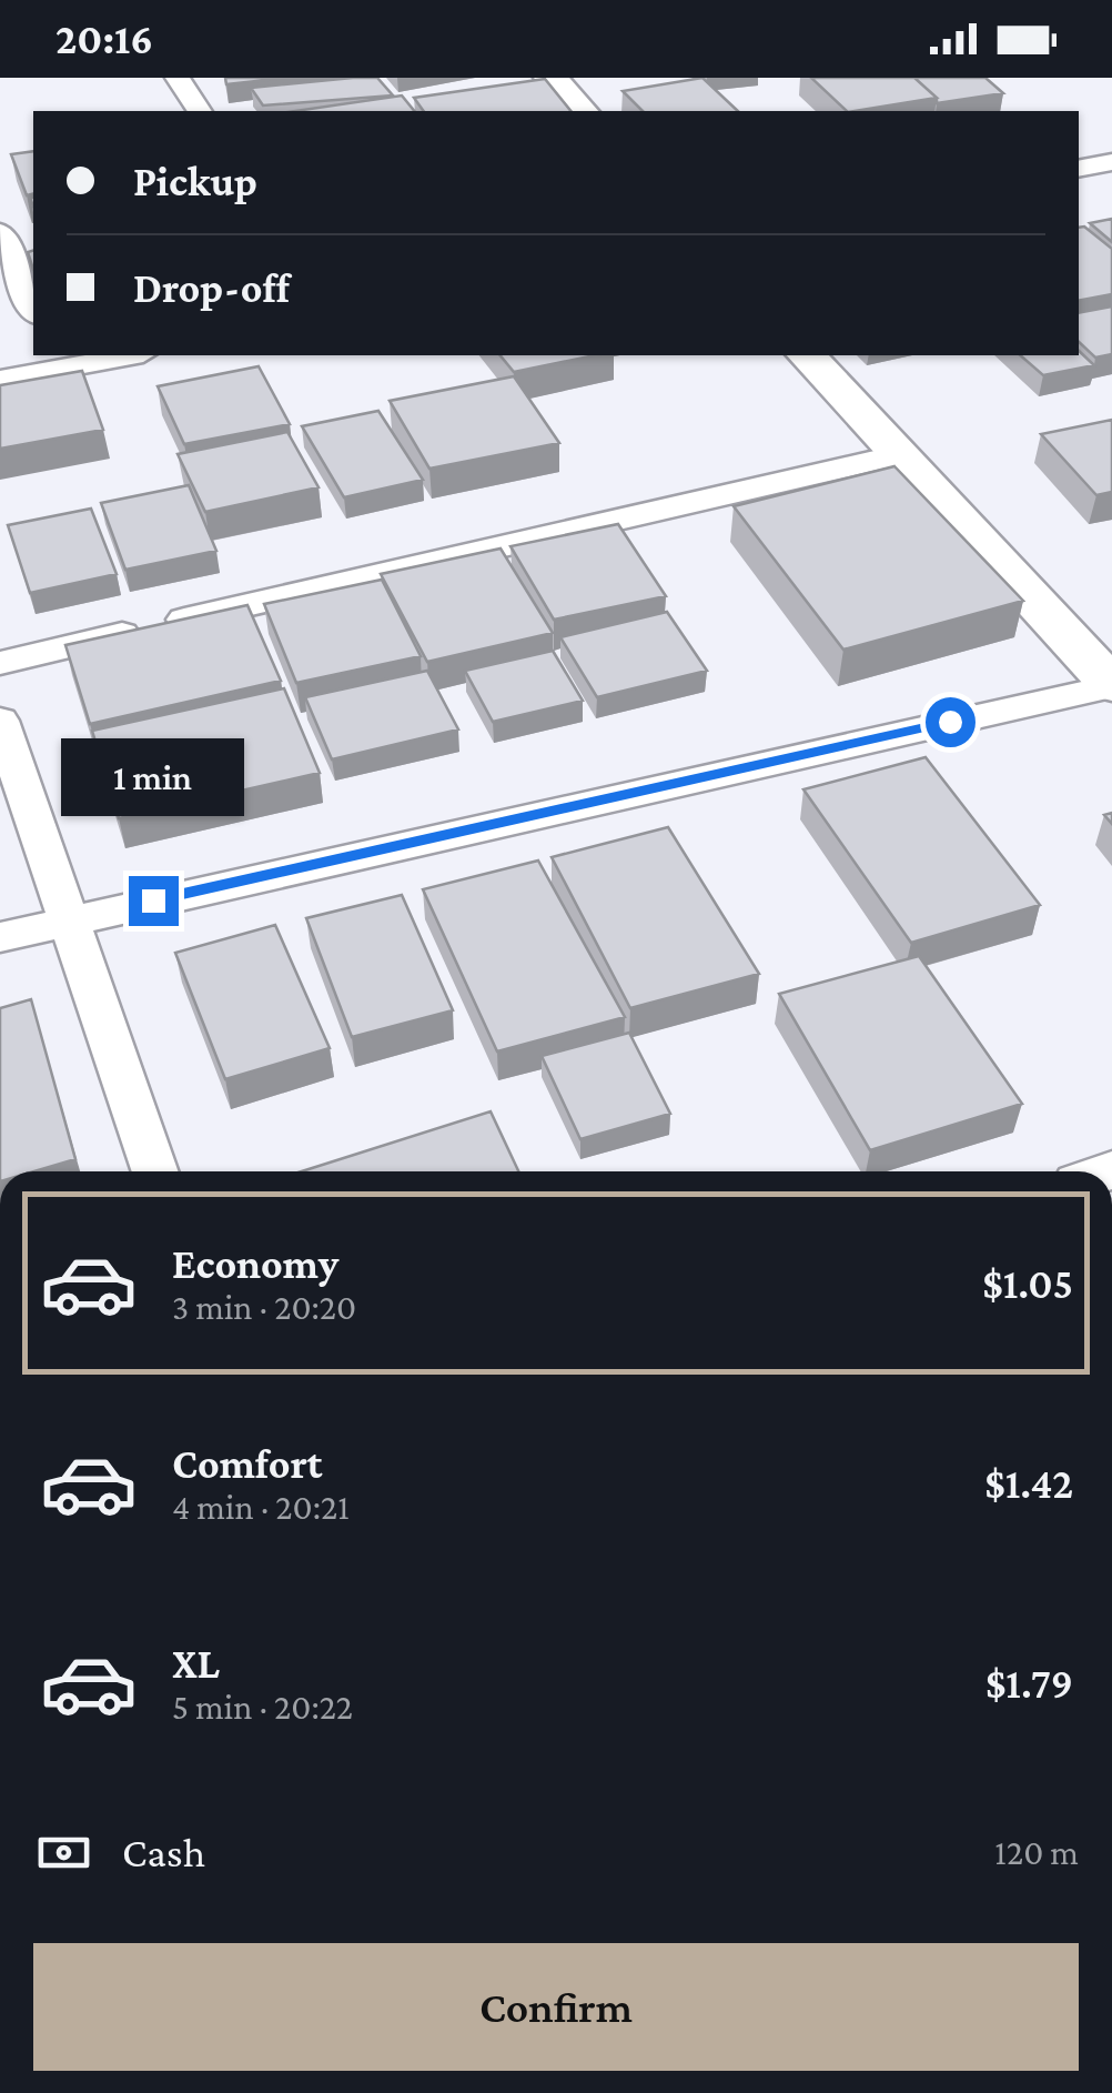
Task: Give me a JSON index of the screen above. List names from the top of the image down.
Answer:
{
  "page": {
    "status": "20:16",
    "banner": ["Pickup", "Drop-off"],
    "bubble": "1 min",
    "list": [
      {
        "name": "Economy",
        "note": "3 min · 20:20",
        "value": "$1.05"
      },
      {
        "name": "Comfort",
        "note": "4 min · 20:21",
        "value": "$1.42"
      },
      {
        "name": "XL",
        "note": "5 min · 20:22",
        "value": "$1.79"
      }
    ],
    "pay": ["Cash", "120 m"],
    "buttons": "Confirm"
  }
}
